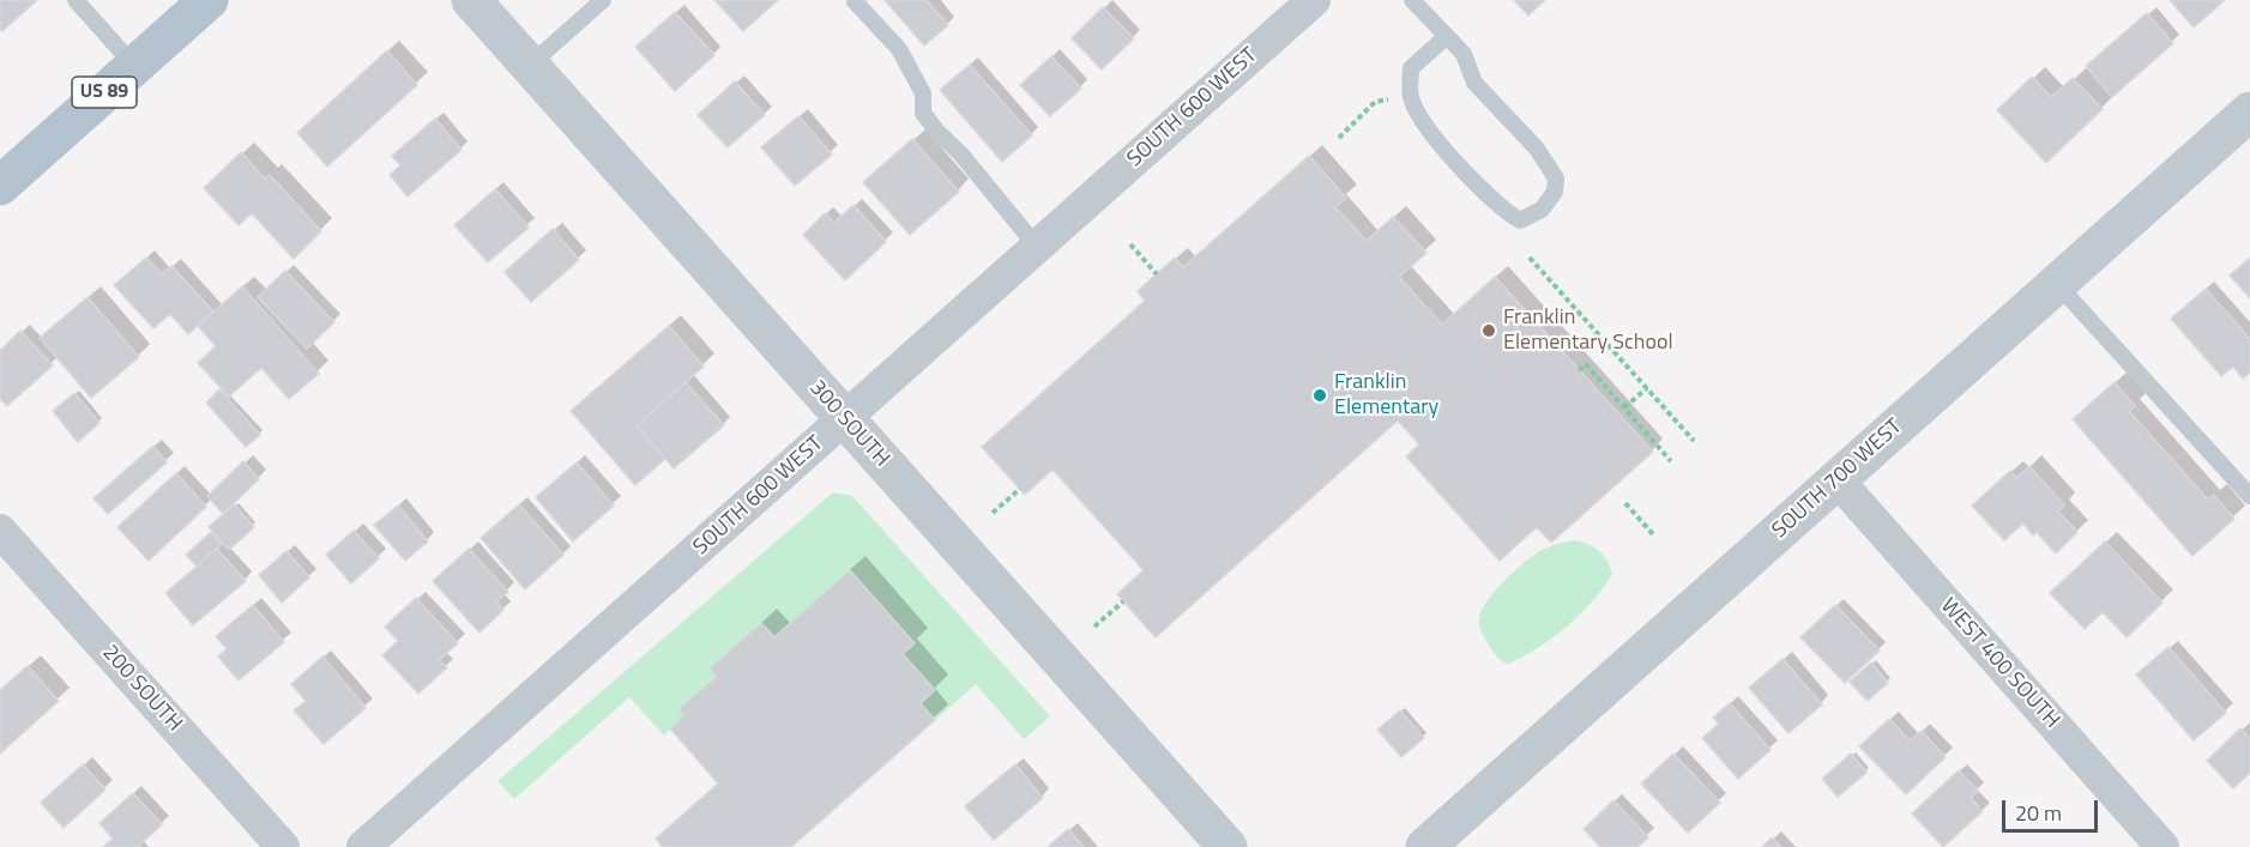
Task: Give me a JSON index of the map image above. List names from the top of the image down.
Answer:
{
  "streets": {
    "main road": ["US 89"],
    "street": [
      "SOUTH 600 WEST",
      "300 SOUTH",
      "SOUTH 700 WEST",
      "WEST 400 SOUTH",
      "200 SOUTH"
    ]
  },
  "crossings": [
    ["SOUTH 600 WEST", "300 SOUTH"],
    ["SOUTH 700 WEST", "WEST 400 SOUTH"]
  ],
  "places": ["Franklin Elementary School", "Franklin Elementary"],
  "scale_bar": "20 m"
}
